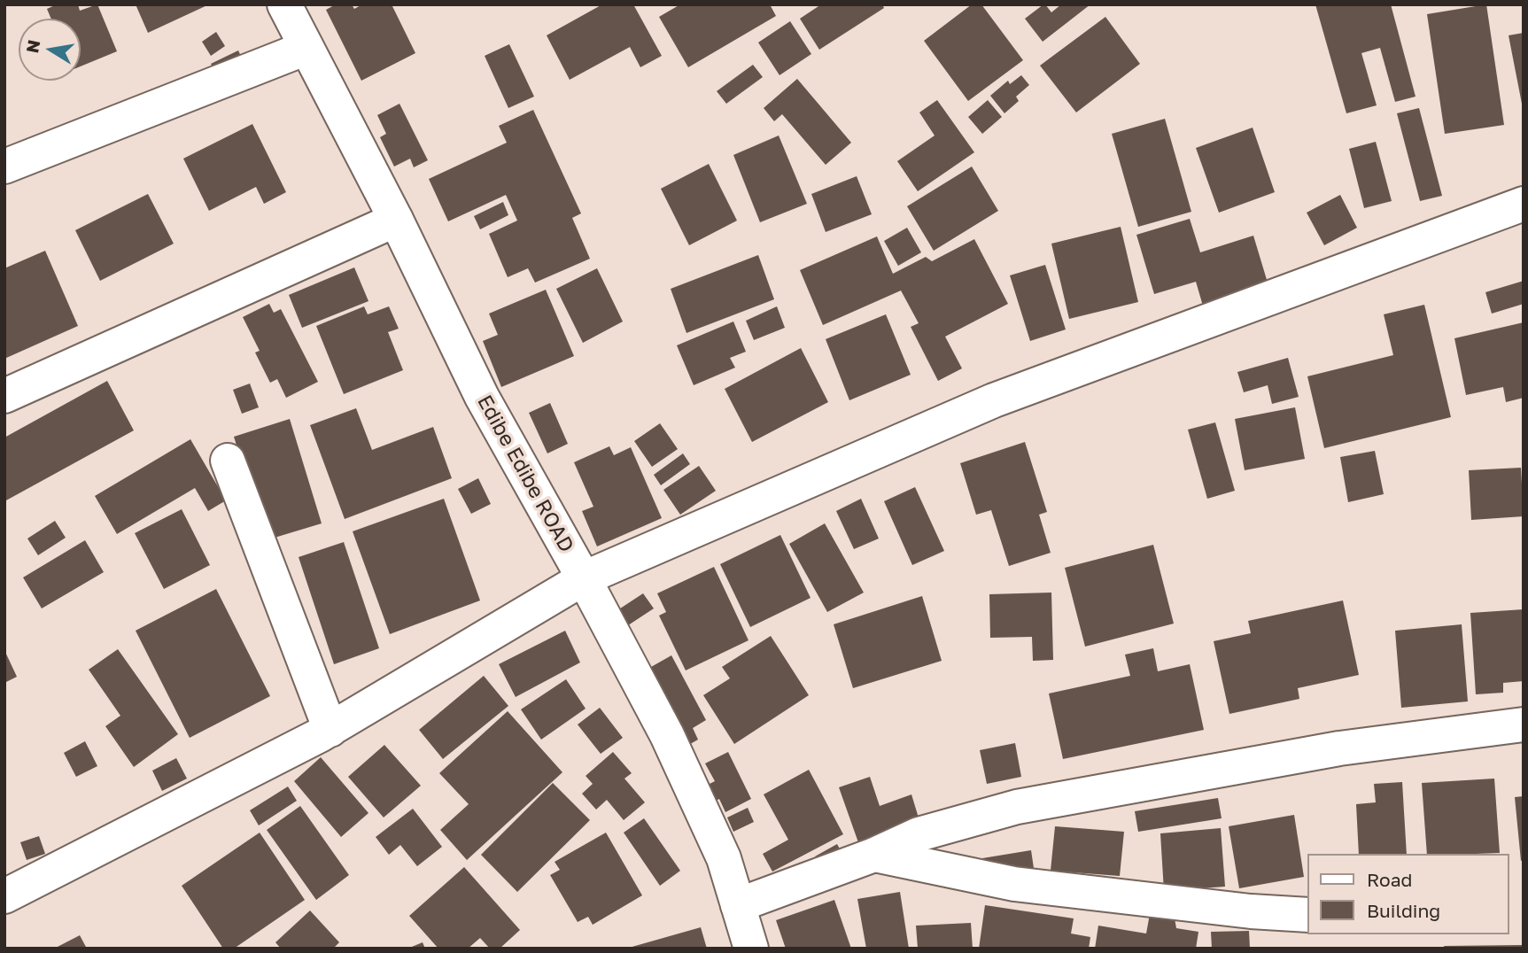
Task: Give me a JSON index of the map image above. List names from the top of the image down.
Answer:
{
  "streets": {
    "street": ["Edibe Edibe ROAD"]
  },
  "legend": ["Road", "Building"],
  "north": "left"
}
